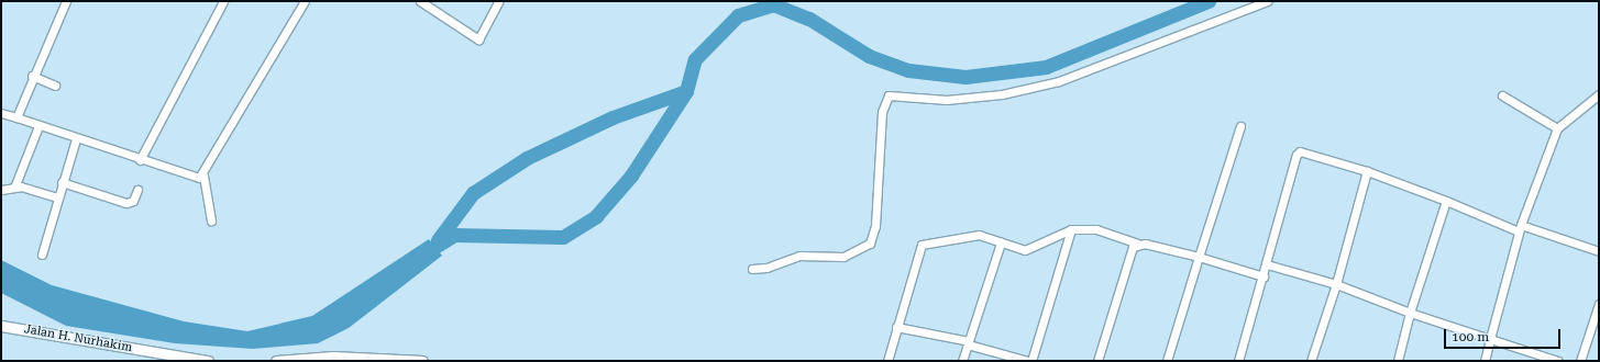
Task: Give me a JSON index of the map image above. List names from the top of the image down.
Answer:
{
  "streets": {
    "main road": ["Jalan H. Nurhakim"]
  },
  "scale_bar": "100 m"
}
